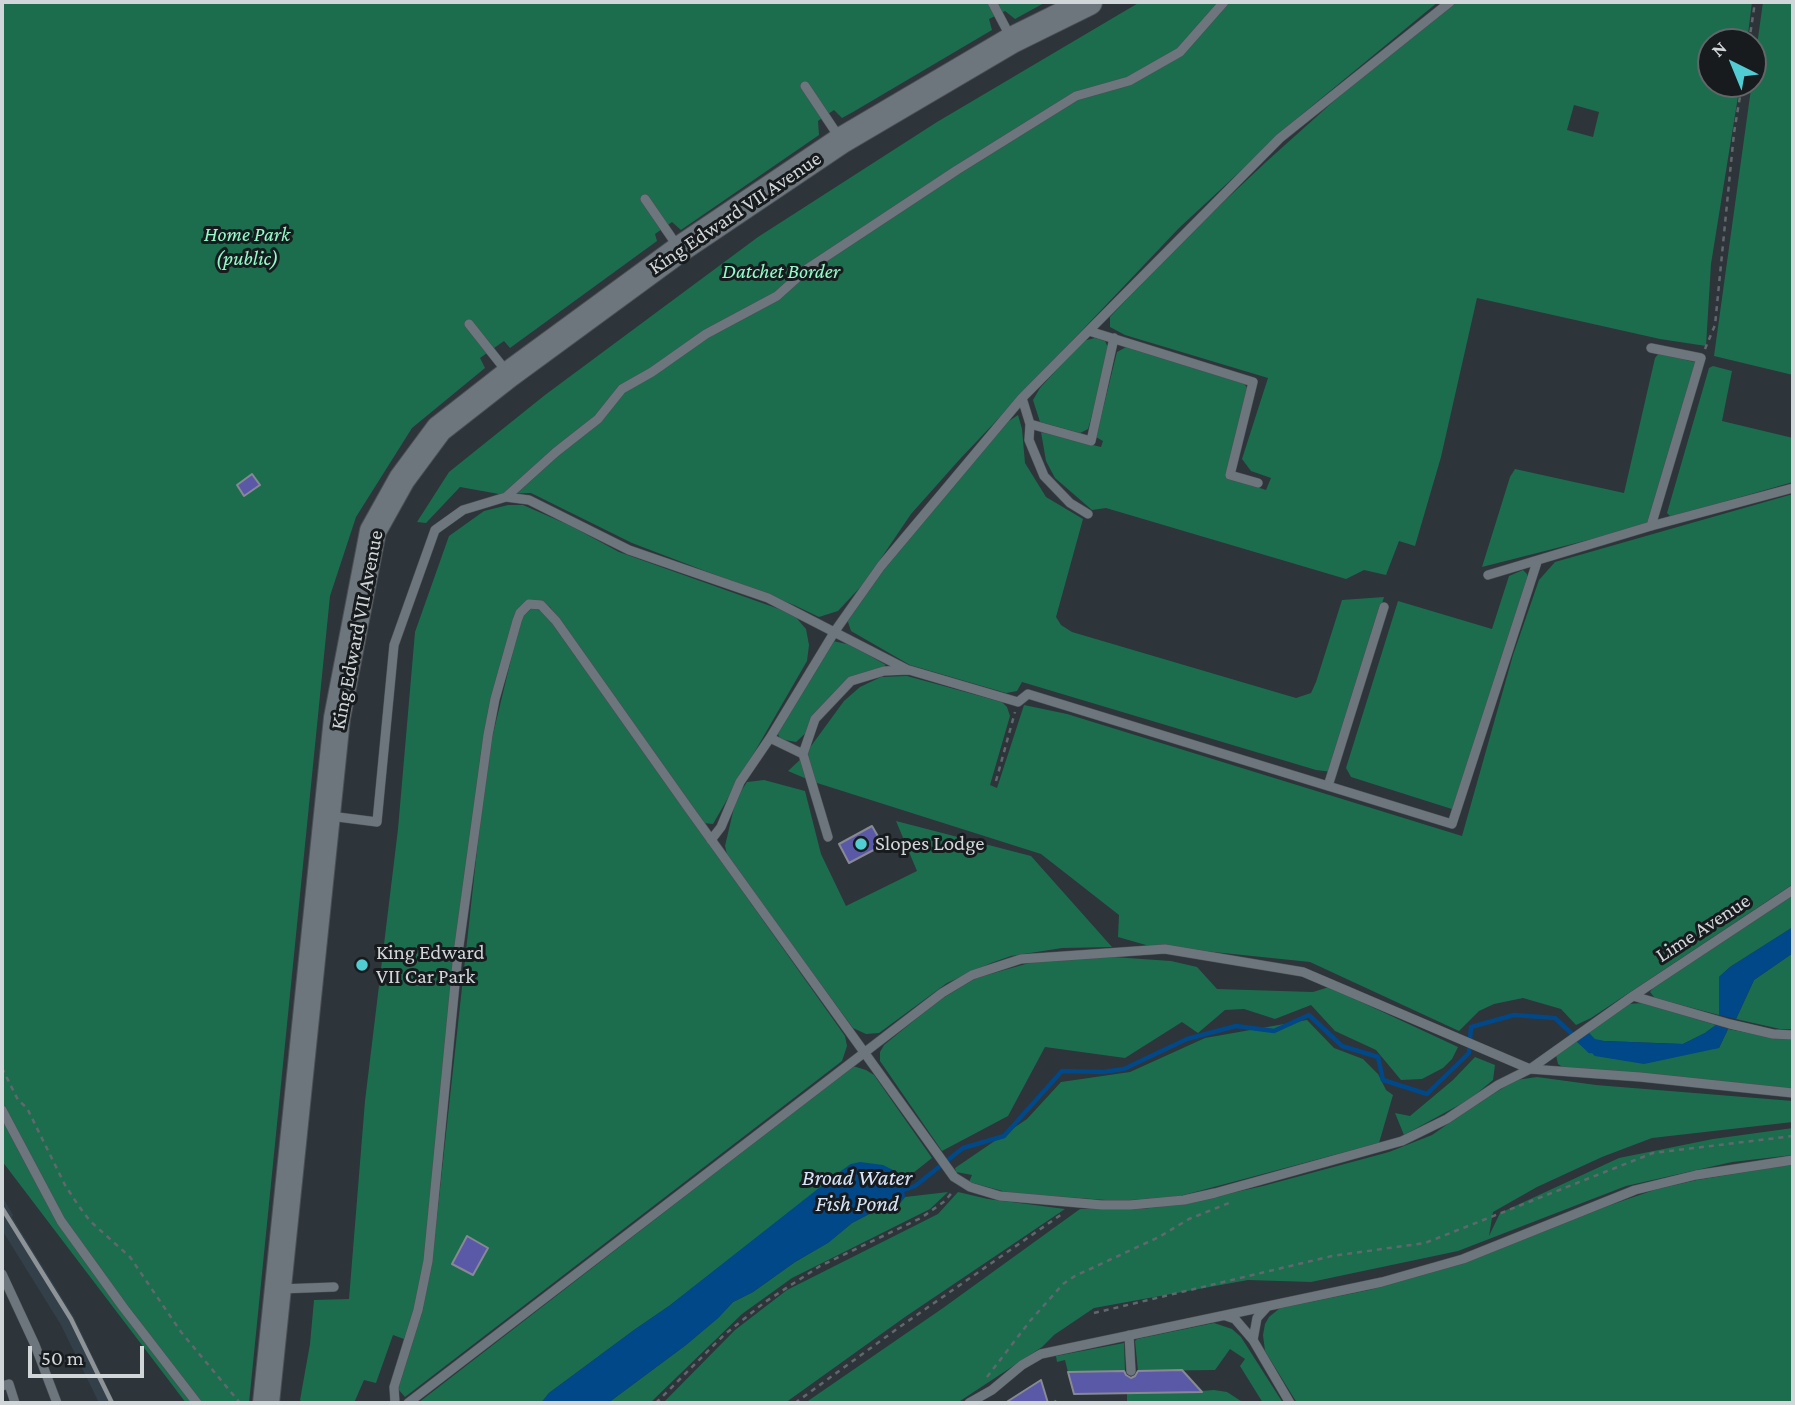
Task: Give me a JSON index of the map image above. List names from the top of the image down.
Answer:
{
  "streets": {
    "main road": ["King Edward VII Avenue"],
    "lane": ["Lime Avenue"]
  },
  "water": ["Broad Water Fish Pond"],
  "parks": ["Home Park (public)", "Datchet Border"],
  "places": ["Slopes Lodge", "King Edward VII Car Park"],
  "scale_bar": "50 m",
  "north": "top left"
}
